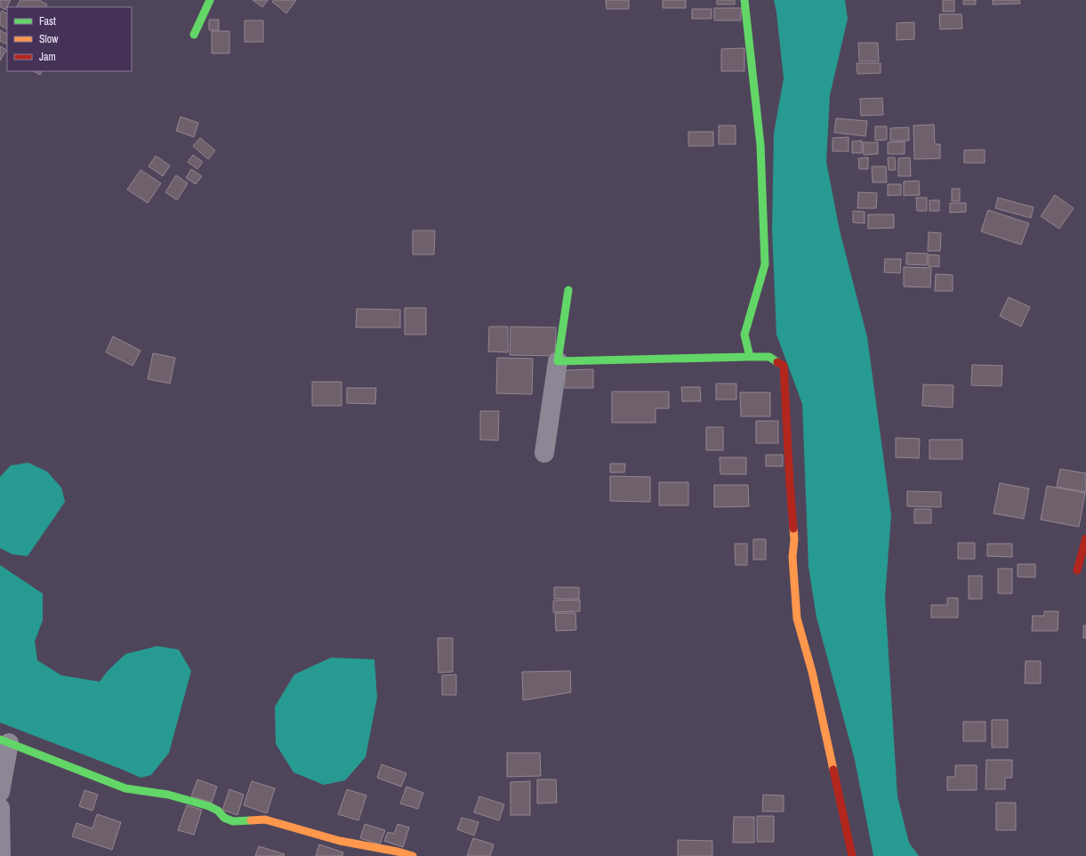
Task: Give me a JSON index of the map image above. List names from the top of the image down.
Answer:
{
  "legend": ["Fast", "Slow", "Jam"]
}
